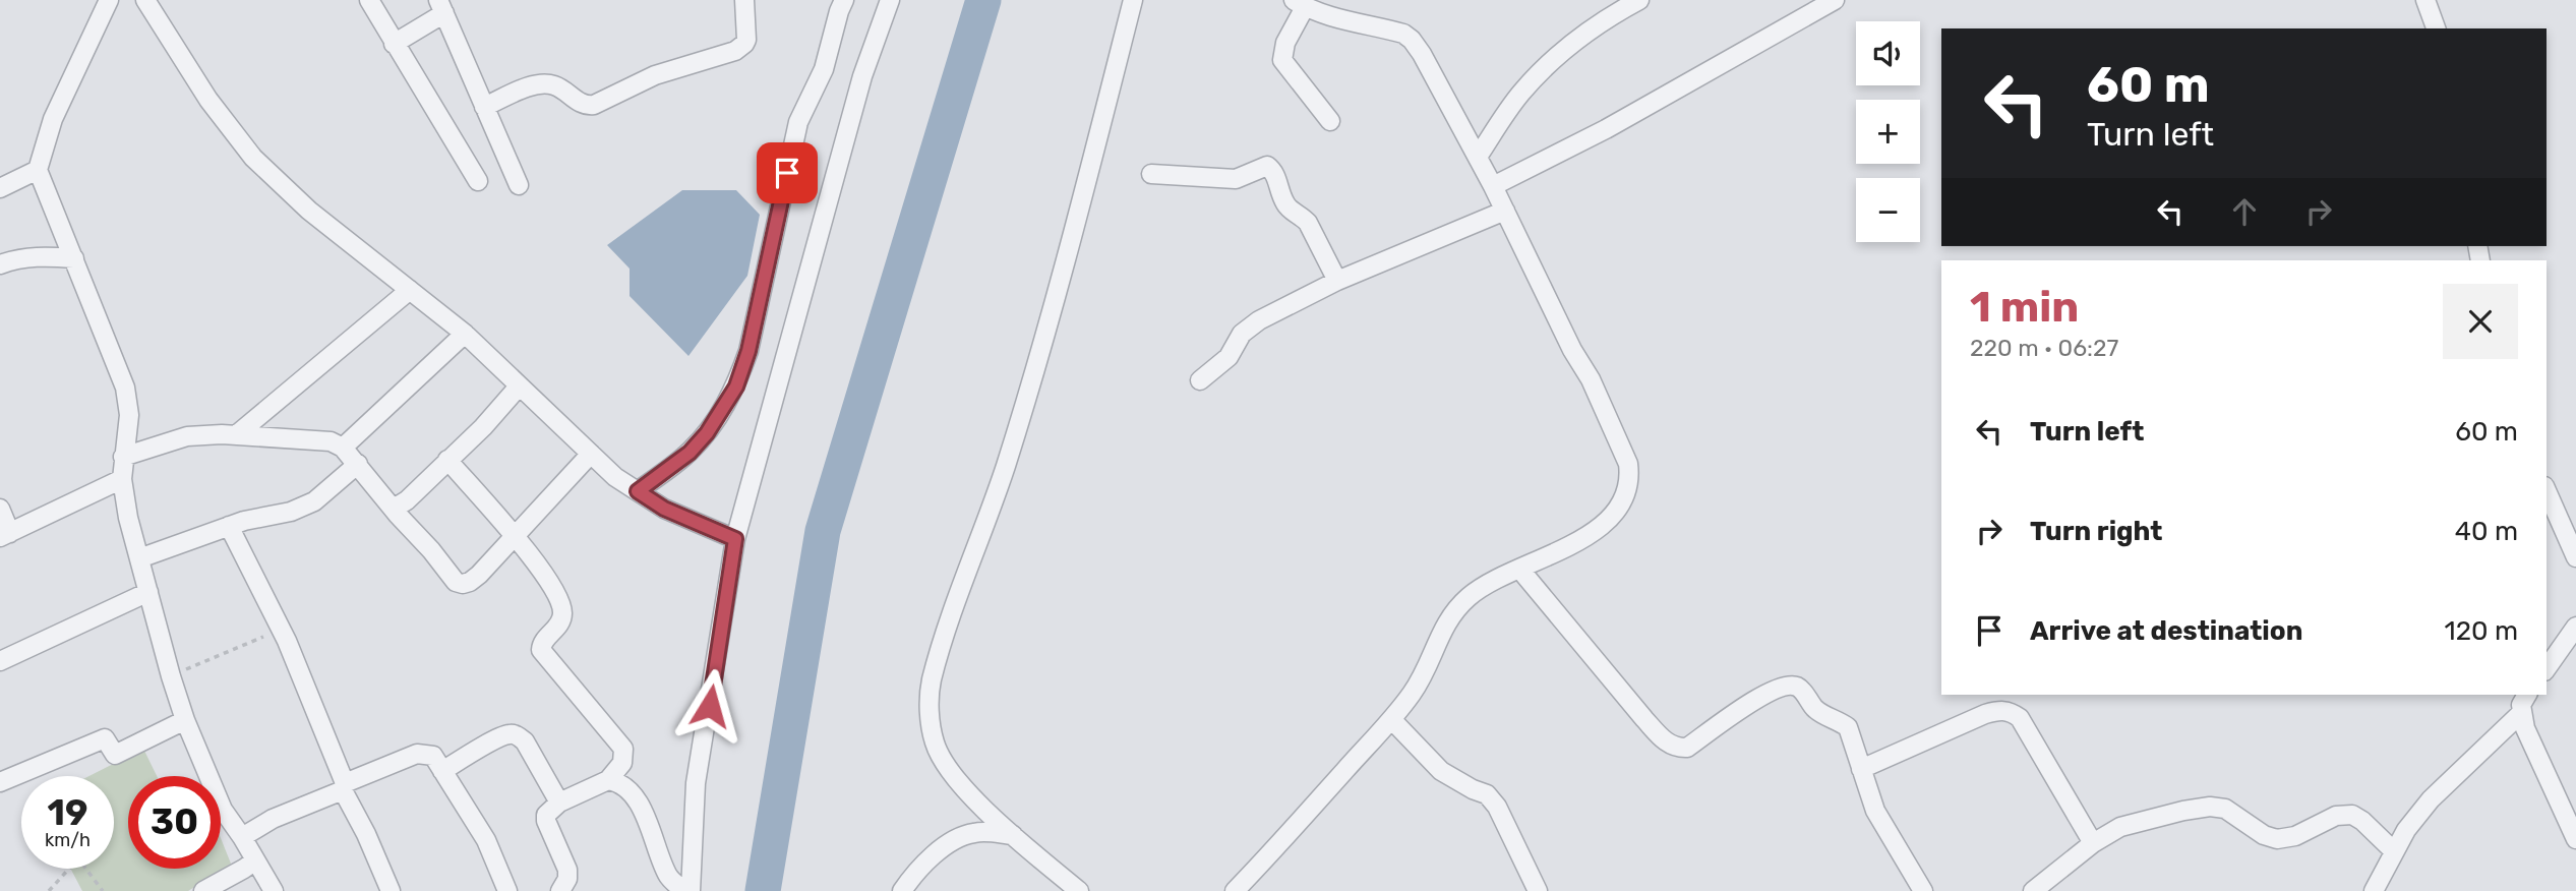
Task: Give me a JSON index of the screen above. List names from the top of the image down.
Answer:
{
  "page": {
    "map_buttons": ["+", "−"],
    "turn": ["60 m", "Turn left"],
    "heading": ["1 min", "220 m · 06:27"],
    "list": [
      {
        "name": "Turn left",
        "value": "60 m"
      },
      {
        "name": "Turn right",
        "value": "40 m"
      },
      {
        "name": "Arrive at destination",
        "value": "120 m"
      }
    ],
    "speed": "19 km/h",
    "limit": "30"
  }
}
